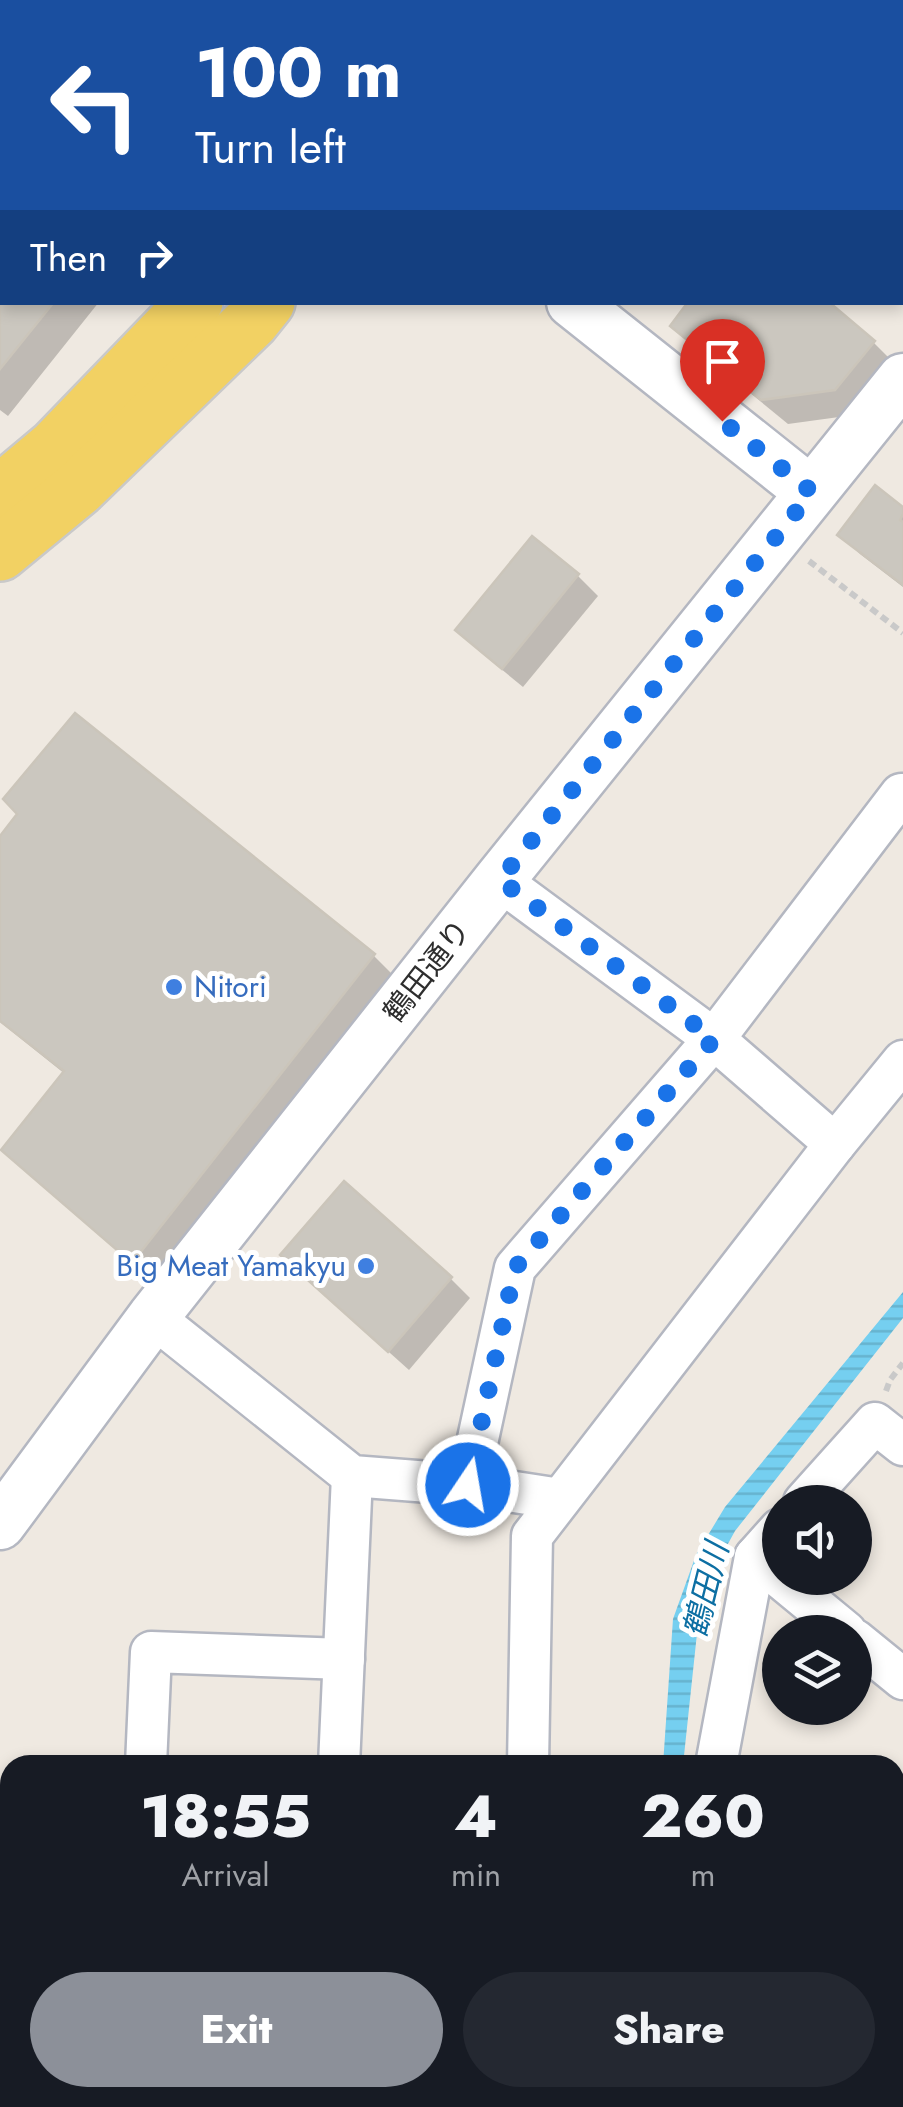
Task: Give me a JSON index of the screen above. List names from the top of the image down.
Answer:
{
  "streets": {
    "street": ["鶴田通り"]
  },
  "water": ["鶴田川"],
  "places": ["Nitori", "Big Meat Yamakyu"],
  "page": {
    "turn": ["100 m", "Turn left"],
    "then": "Then",
    "eta": [
      "18:55",
      "Arrival",
      "4",
      "min",
      "260",
      "m"
    ],
    "buttons": ["Exit", "Share"]
  }
}
